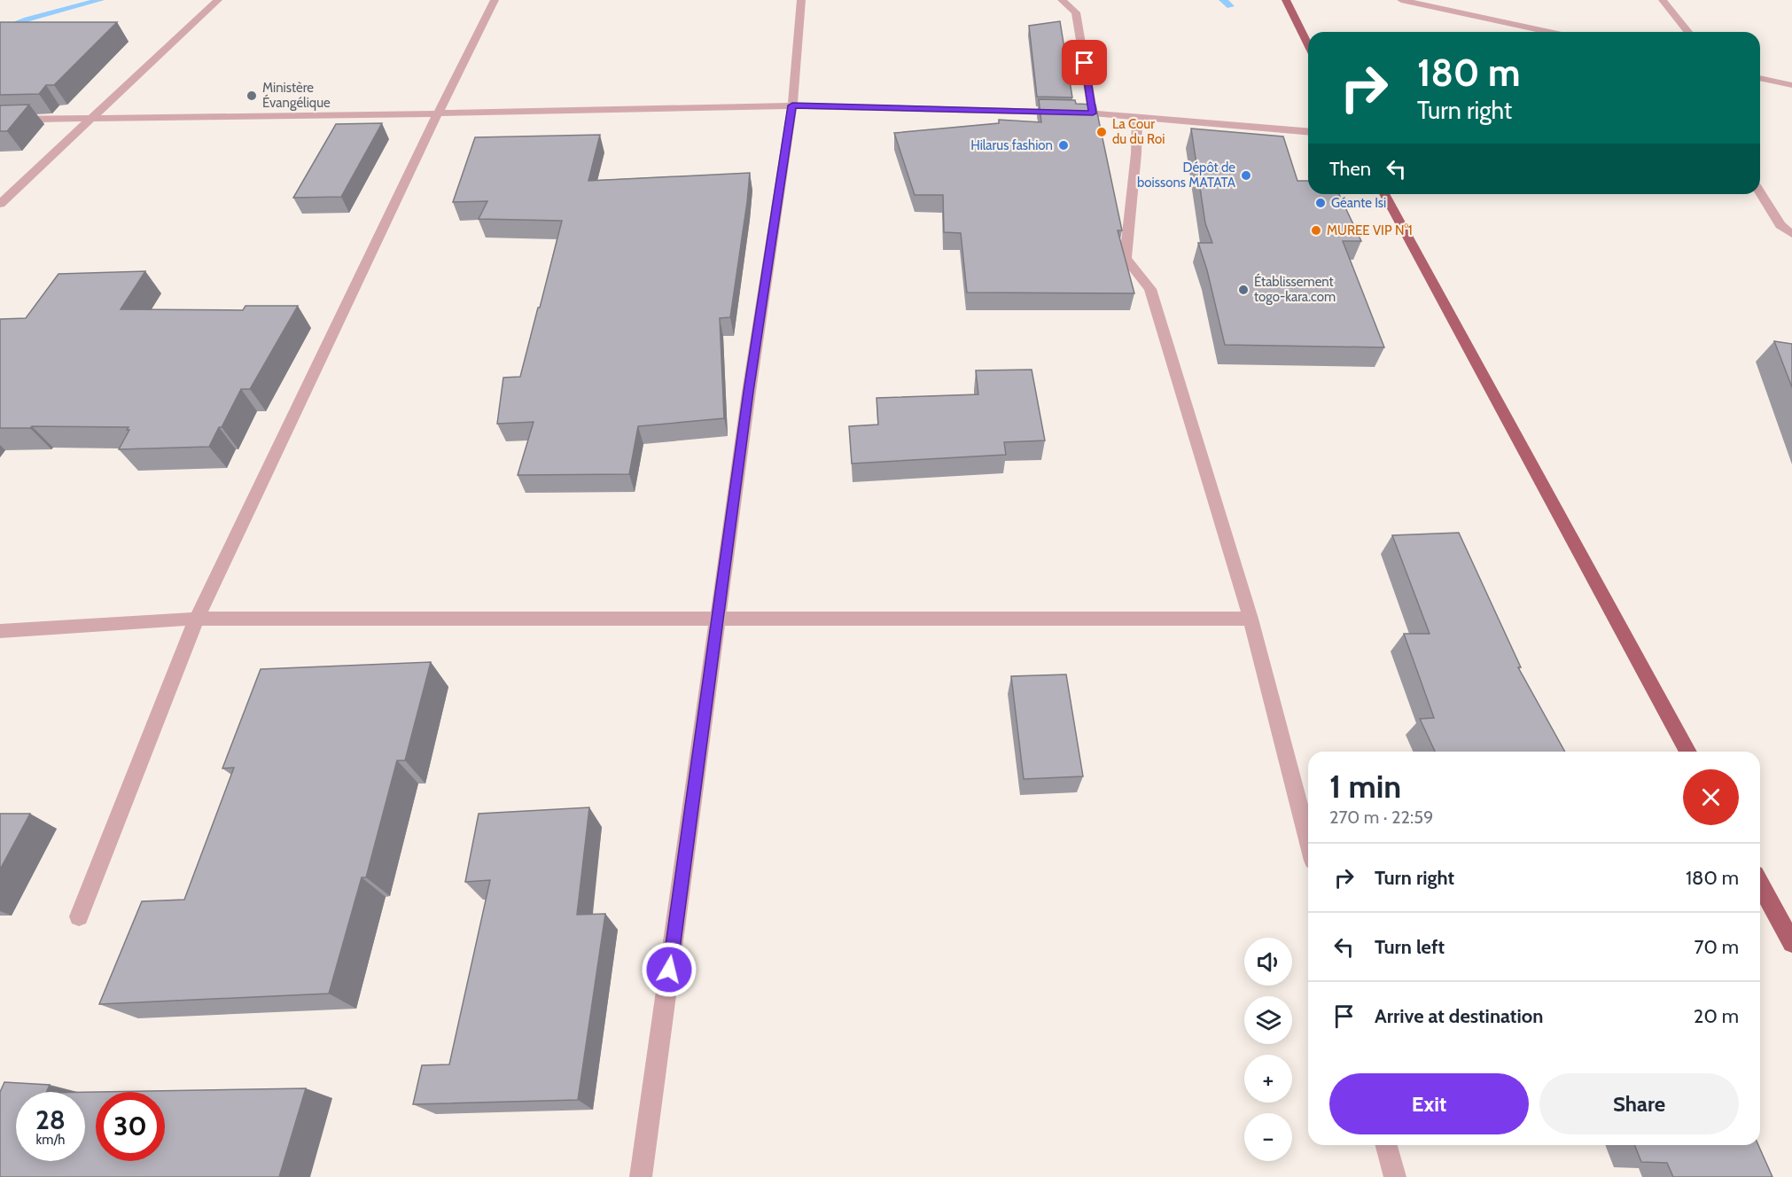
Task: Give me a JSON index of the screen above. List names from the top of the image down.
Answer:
{
  "places": [
    "Ministère Évangélique",
    "La Cour du du Roi",
    "Hilarus fashion",
    "Dépôt de boissons MATATA",
    "Géante Isi",
    "MUREE VIP N°1",
    "Établissement togo-kara.com"
  ],
  "page": {
    "turn": ["180 m", "Turn right"],
    "then": "Then",
    "heading": ["1 min", "270 m · 22:59"],
    "list": [
      {
        "name": "Turn right",
        "value": "180 m"
      },
      {
        "name": "Turn left",
        "value": "70 m"
      },
      {
        "name": "Arrive at destination",
        "value": "20 m"
      }
    ],
    "map_buttons": ["+", "−"],
    "buttons": ["Exit", "Share"],
    "speed": "28 km/h",
    "limit": "30"
  }
}
